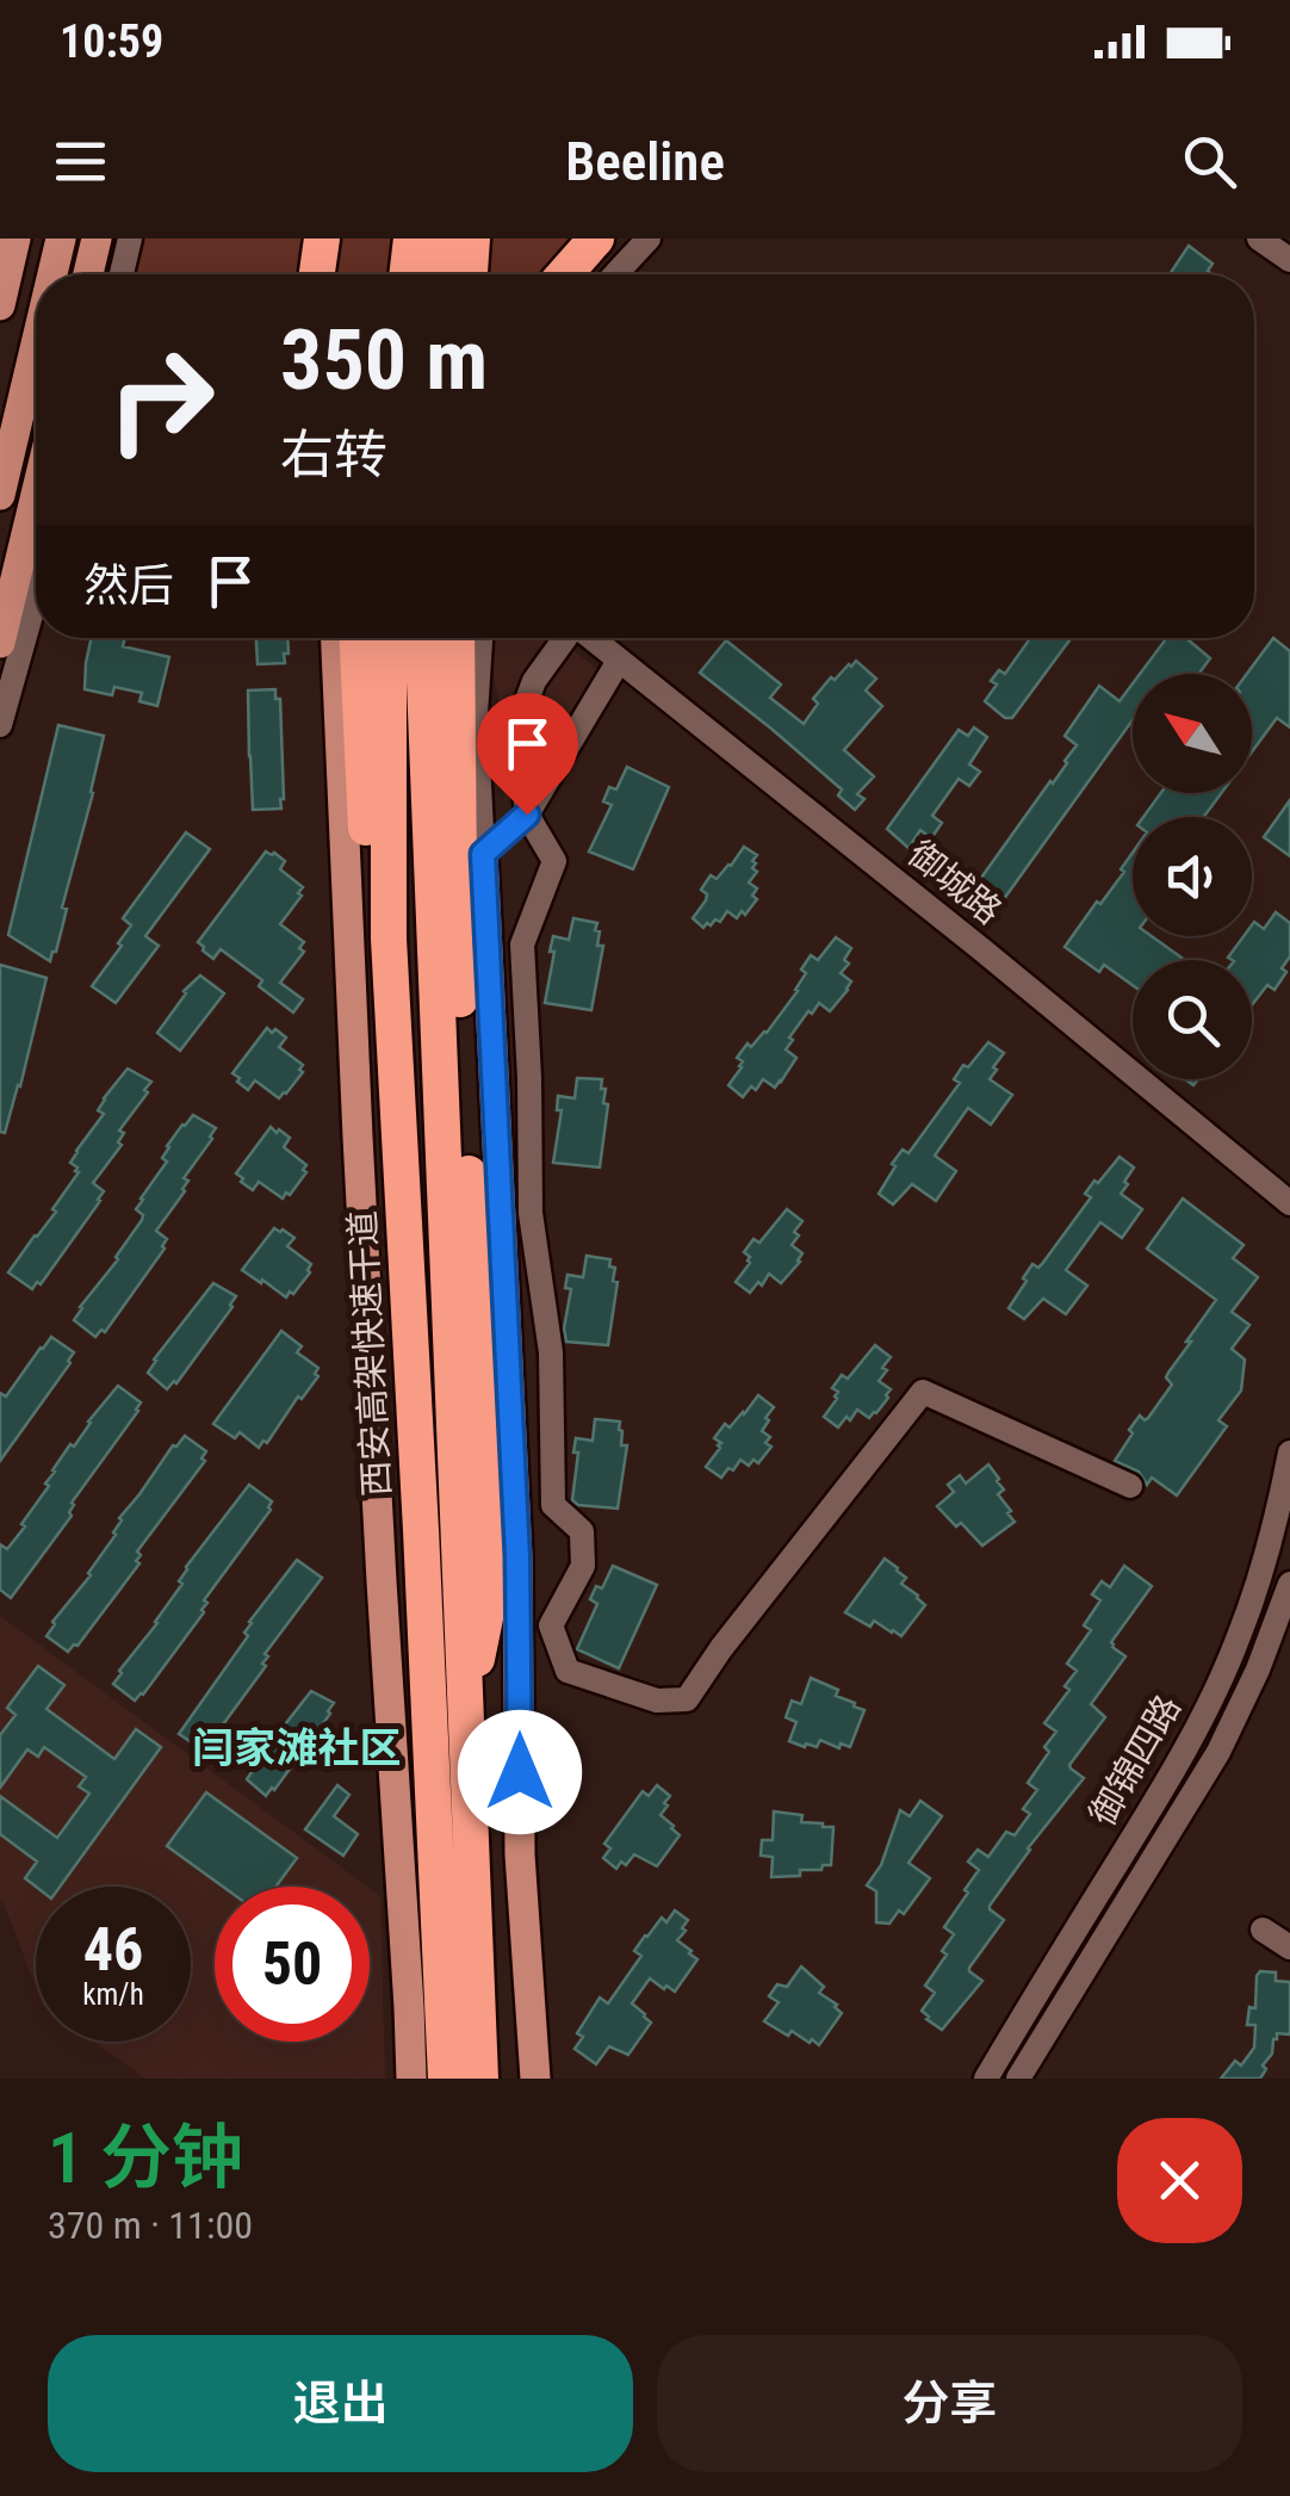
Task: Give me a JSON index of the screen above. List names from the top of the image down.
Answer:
{
  "streets": {
    "highway": ["西安高架快速干道"],
    "street": ["御城路", "御锦四路"]
  },
  "districts": ["闫家滩社区"],
  "north": "top left",
  "page": {
    "status": "10:59",
    "header": "Beeline",
    "turn": ["350 m", "右转"],
    "then": "然后",
    "speed": "46 km/h",
    "limit": "50",
    "heading": ["1 分钟", "370 m · 11:00"],
    "buttons": ["退出", "分享"]
  }
}
